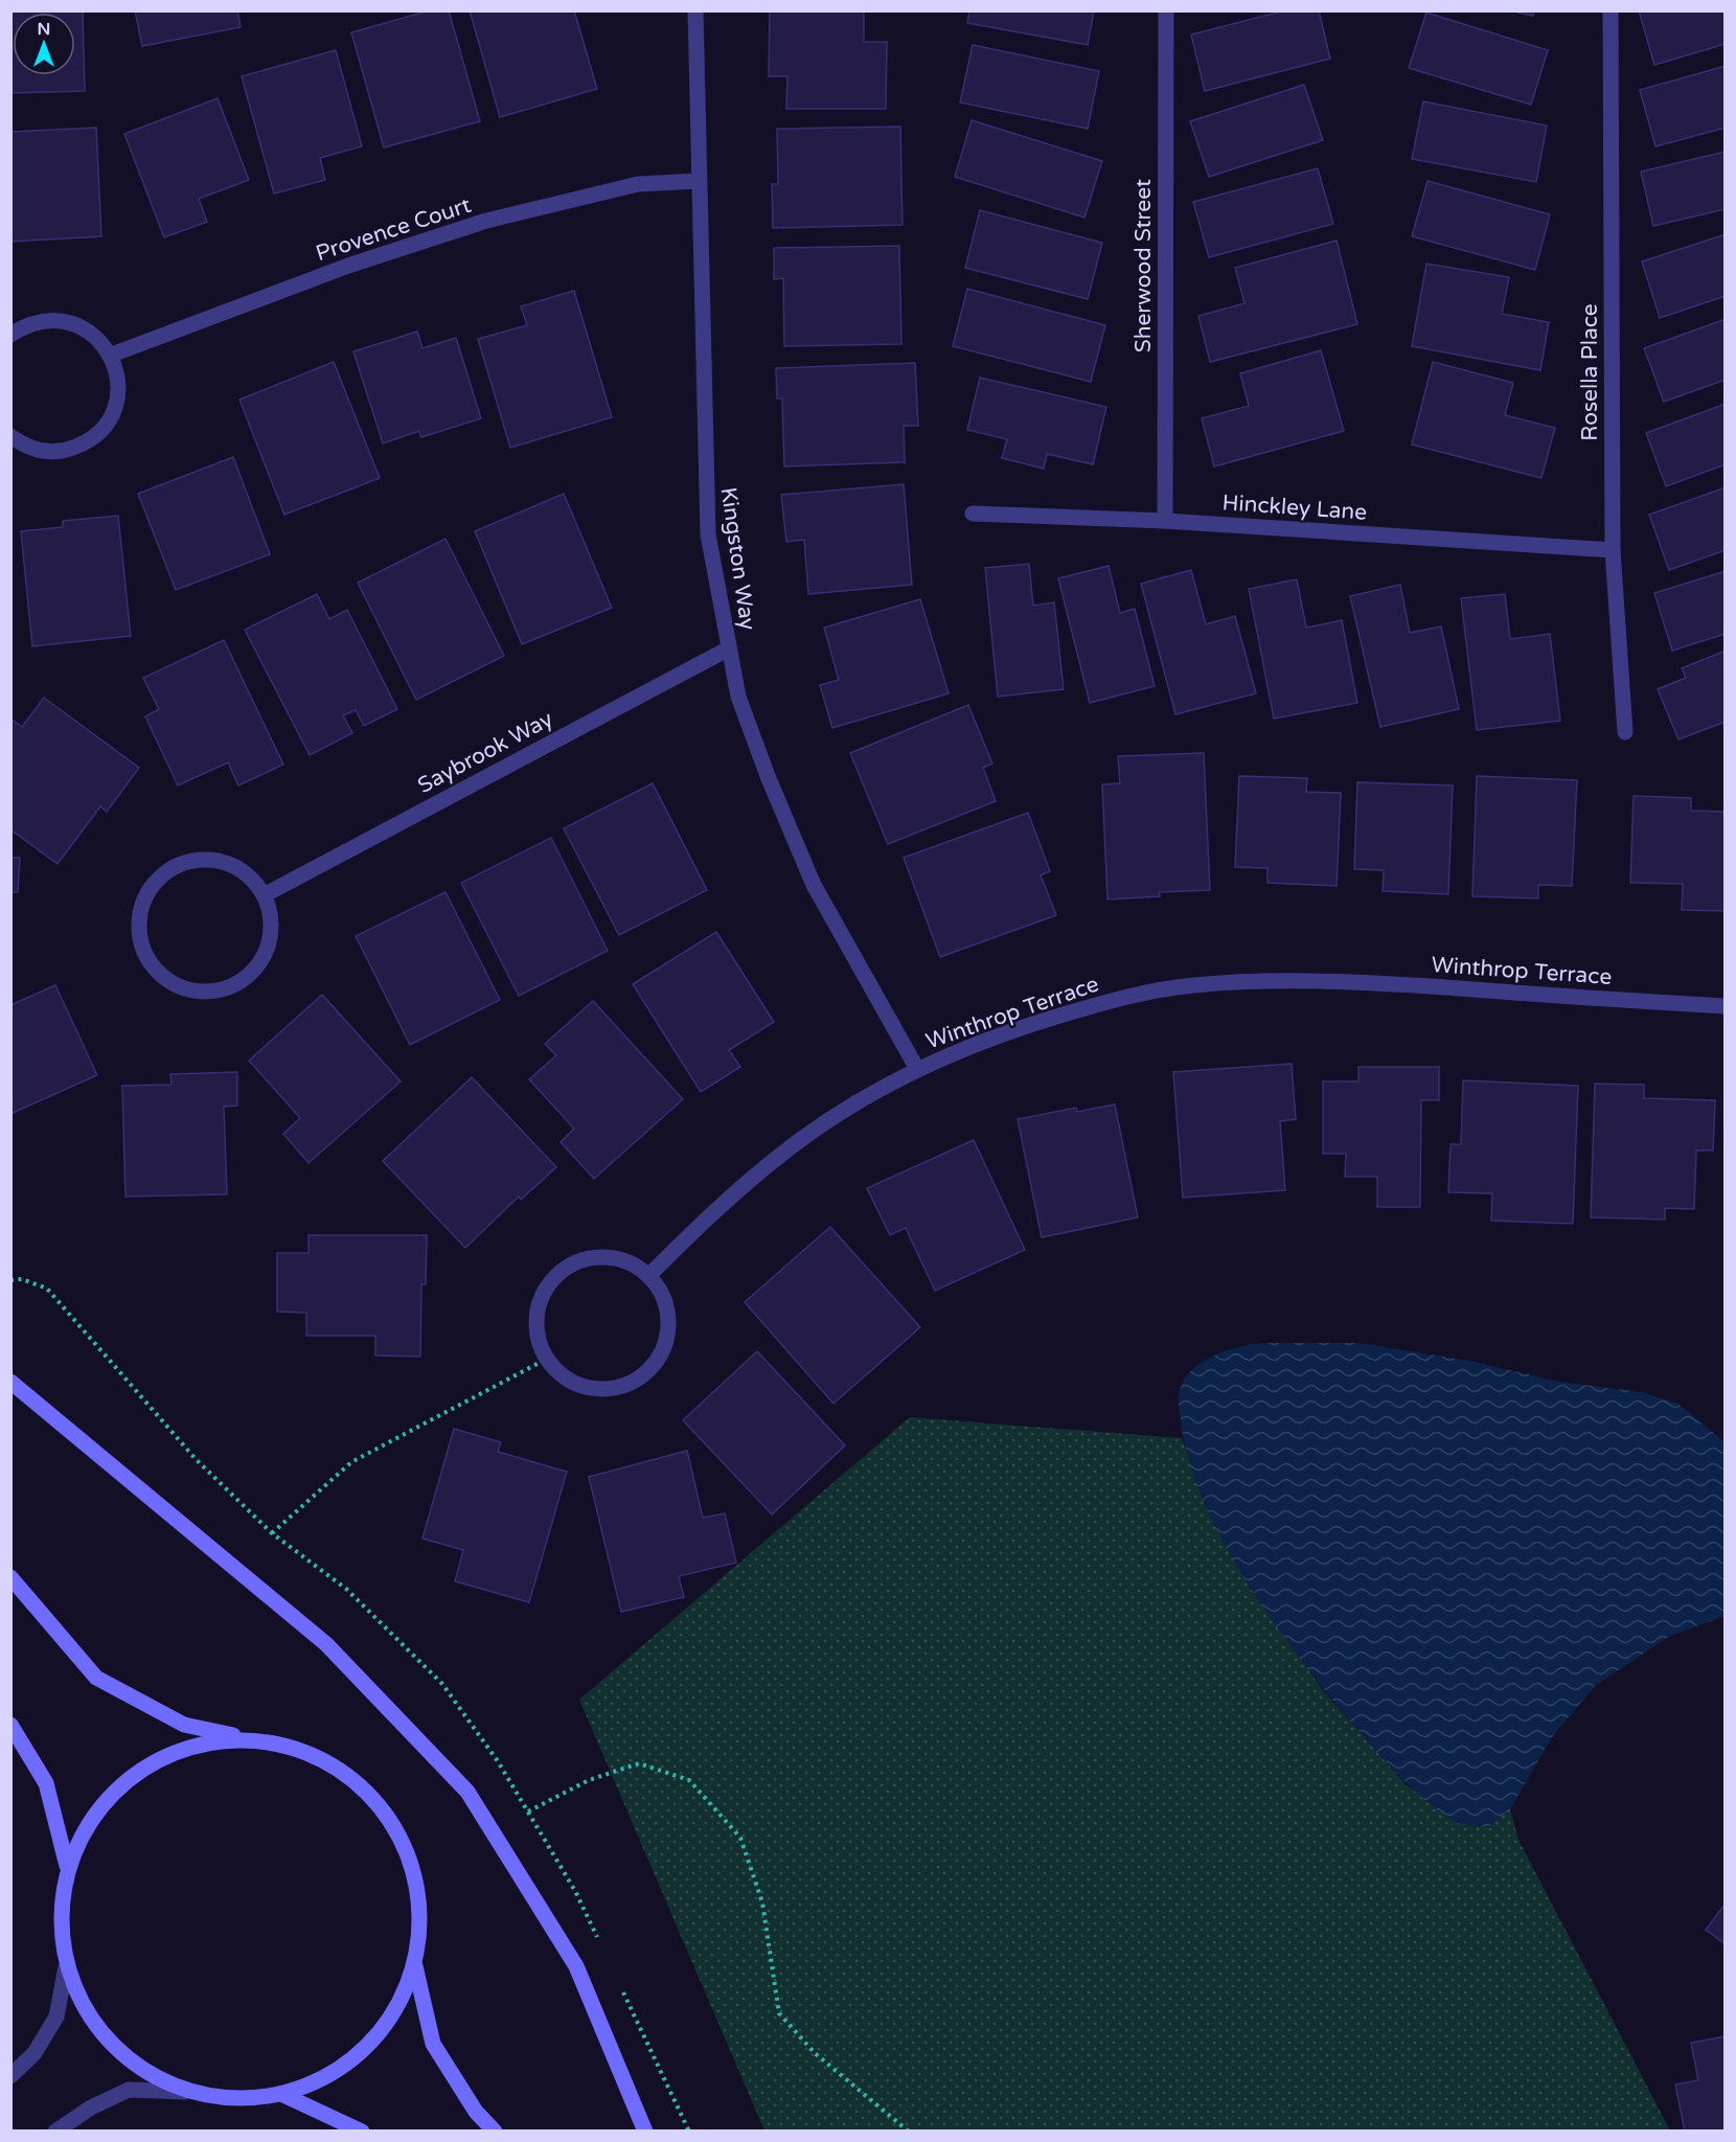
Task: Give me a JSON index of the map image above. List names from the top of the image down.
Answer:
{
  "streets": {
    "street": [
      "Provence Court",
      "Sherwood Street",
      "Rosella Place",
      "Hinckley Lane",
      "Kingston Way",
      "Saybrook Way",
      "Winthrop Terrace"
    ]
  },
  "crossings": [
    ["Provence Court", "Kingston Way"],
    ["Sherwood Street", "Hinckley Lane"],
    ["Rosella Place", "Hinckley Lane"],
    ["Kingston Way", "Saybrook Way"],
    ["Kingston Way", "Winthrop Terrace"]
  ],
  "north": "top"
}
